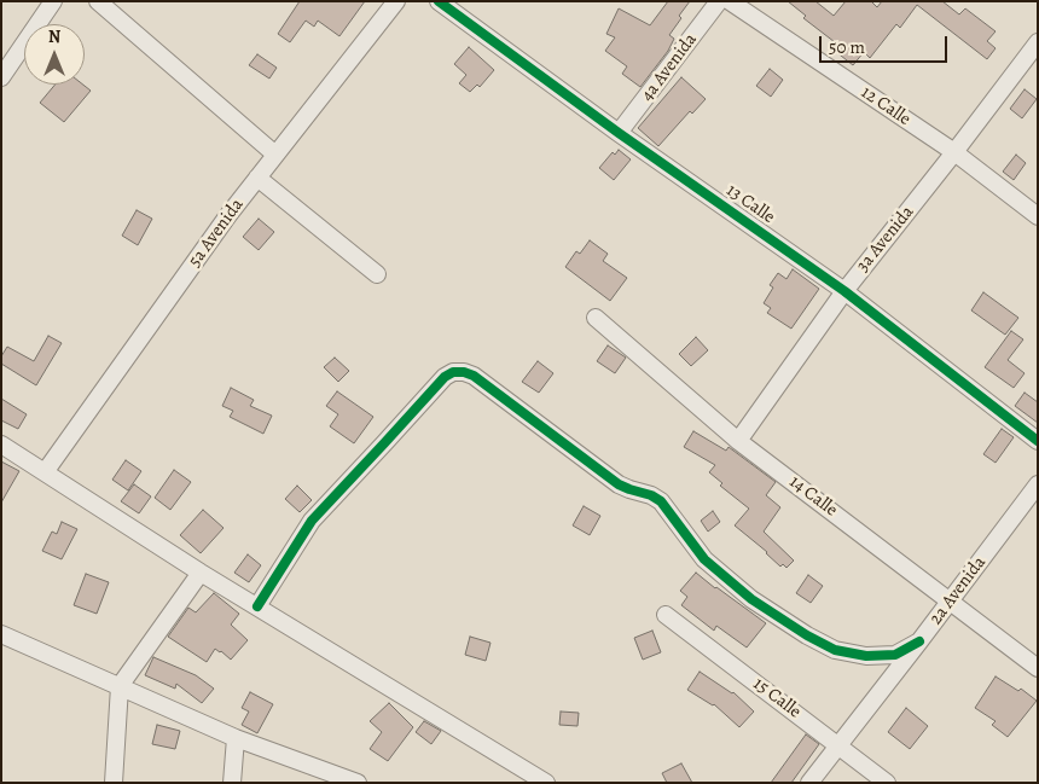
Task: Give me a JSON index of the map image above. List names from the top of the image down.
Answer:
{
  "streets": {
    "street": [
      "4a Avenida",
      "12 Calle",
      "13 Calle",
      "5a Avenida",
      "3a Avenida",
      "14 Calle",
      "2a Avenida",
      "15 Calle"
    ]
  },
  "crossings": [
    ["4a Avenida", "13 Calle"],
    ["12 Calle", "3a Avenida"],
    ["13 Calle", "3a Avenida"],
    ["3a Avenida", "14 Calle"],
    ["14 Calle", "2a Avenida"],
    ["2a Avenida", "15 Calle"]
  ],
  "scale_bar": "50 m",
  "north": "top"
}
